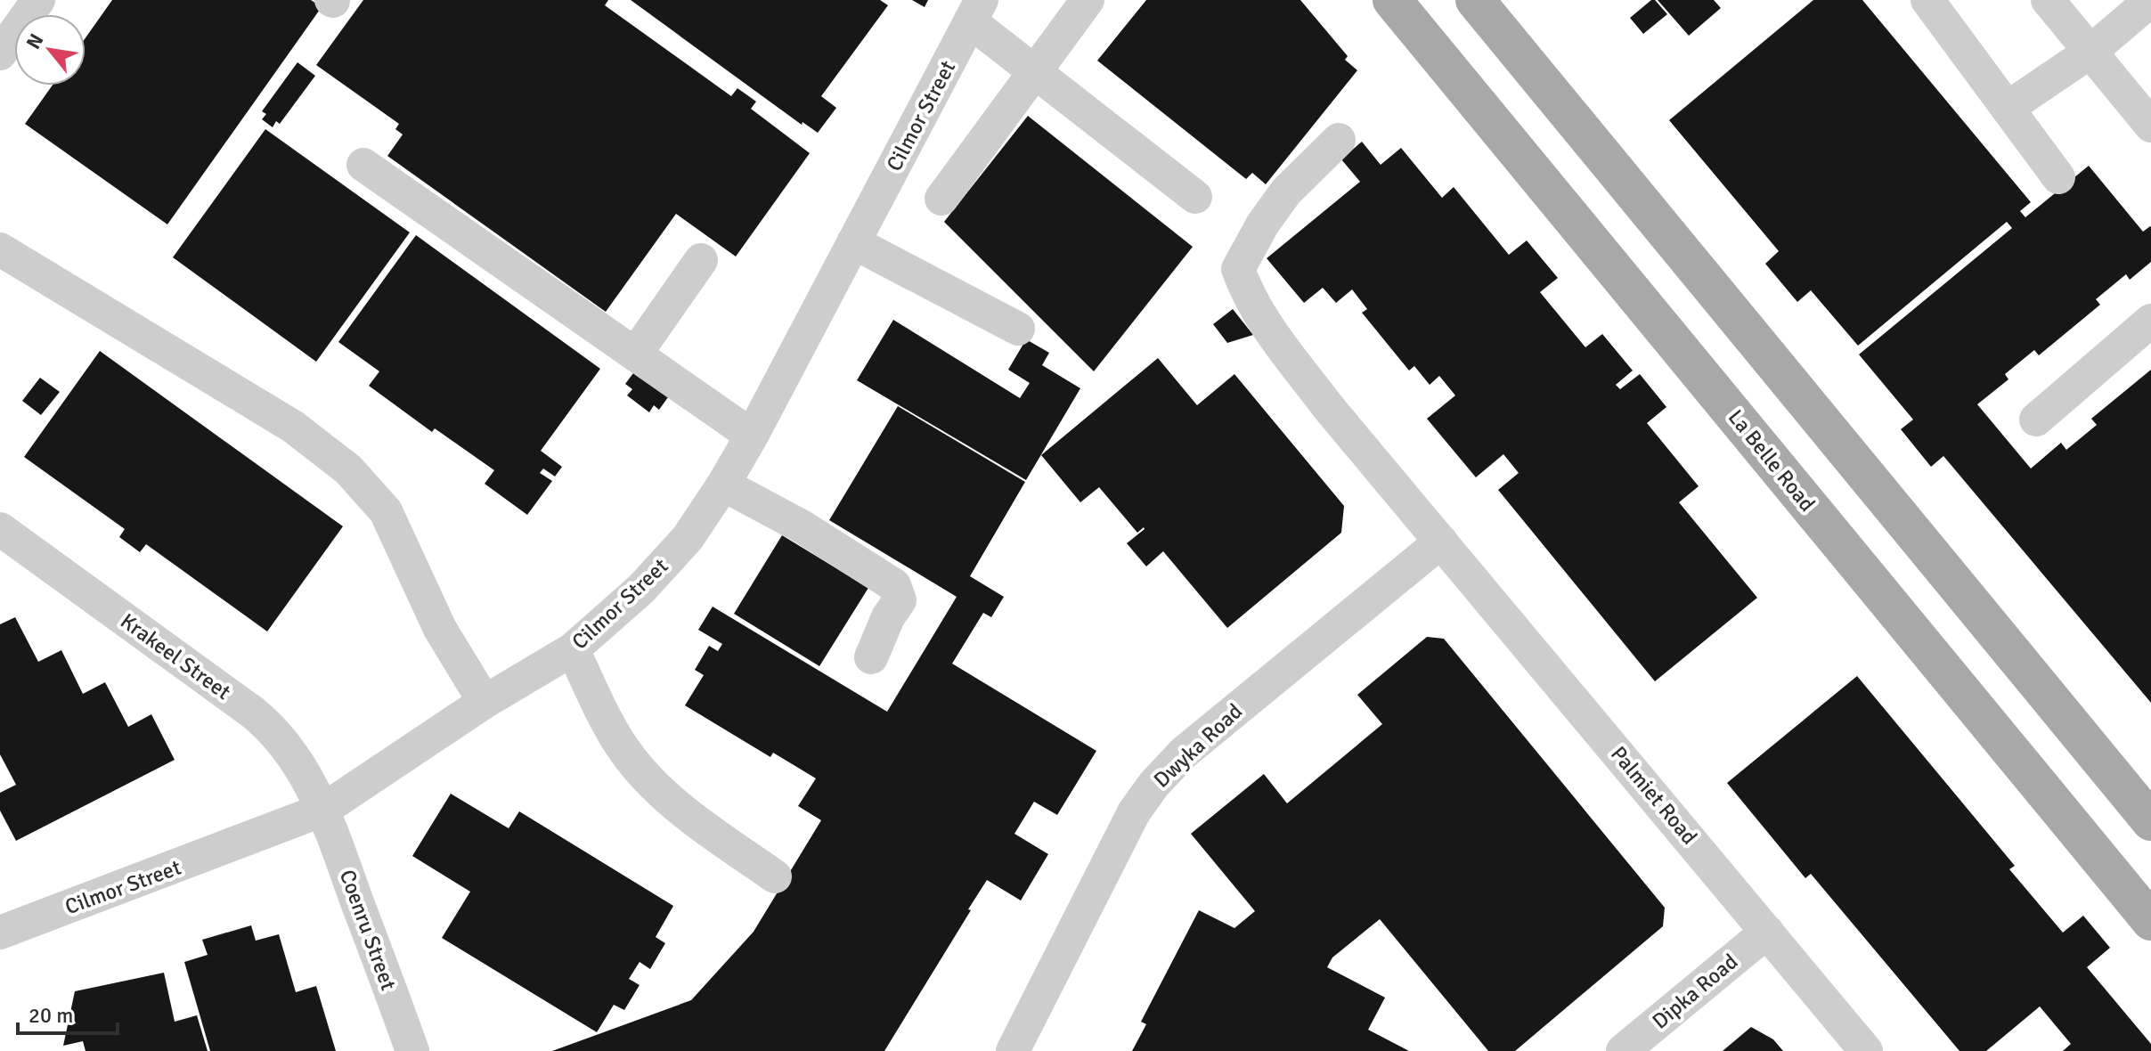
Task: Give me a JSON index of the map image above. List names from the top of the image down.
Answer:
{
  "streets": {
    "main road": ["La Belle Road"],
    "street": [
      "Cilmor Street",
      "Krakeel Street",
      "Dwyka Road",
      "Palmiet Road",
      "Coenru Street",
      "Dipka Road"
    ]
  },
  "crossings": [
    ["Cilmor Street", "Krakeel Street"],
    ["Cilmor Street", "Coenru Street"],
    ["Krakeel Street", "Coenru Street"],
    ["Dwyka Road", "Palmiet Road"],
    ["Palmiet Road", "Dipka Road"]
  ],
  "scale_bar": "20 m",
  "north": "top left"
}
